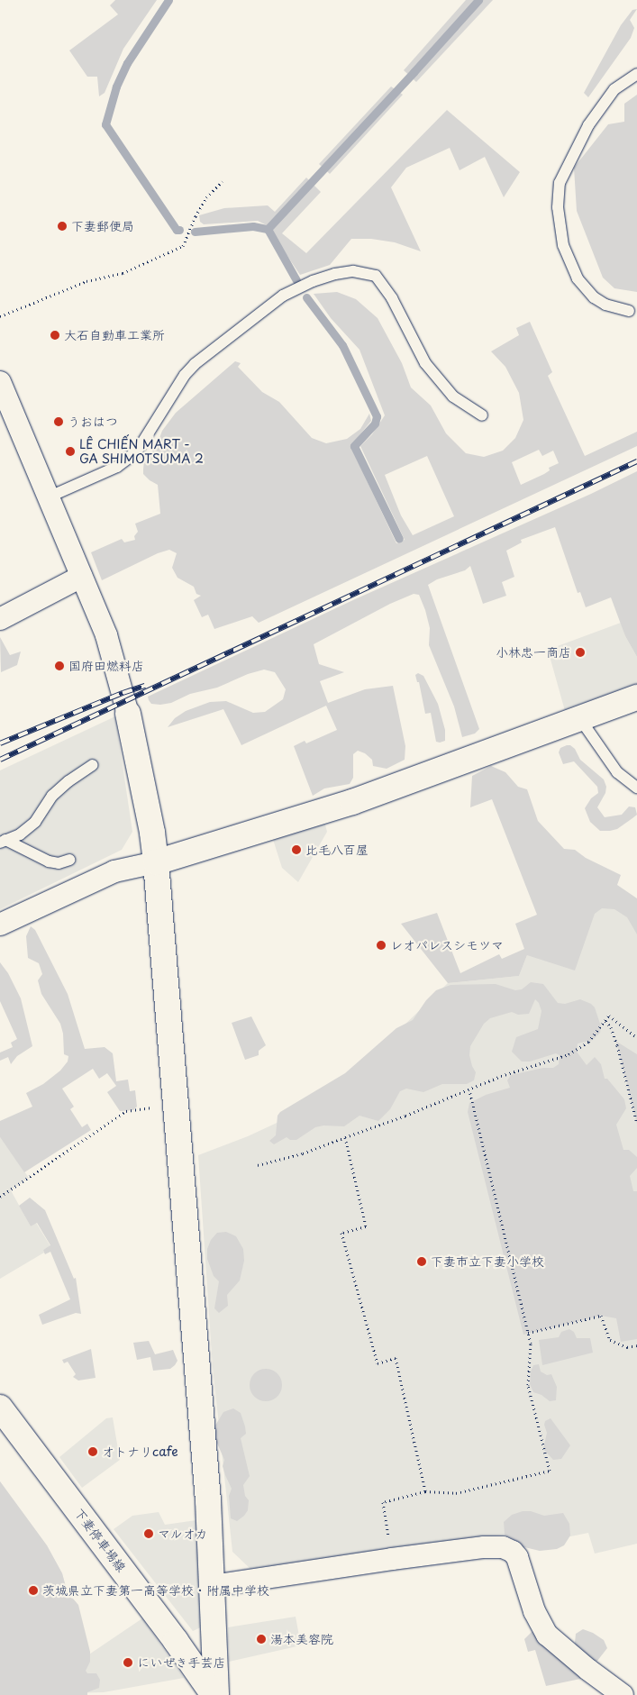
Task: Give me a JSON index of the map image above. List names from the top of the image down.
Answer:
{
  "streets": {
    "street": ["下妻停車場線"]
  },
  "places": [
    "下妻郵便局",
    "大石自動車工業所",
    "うおはつ",
    "LÊ CHIẾN MART - GA SHIMOTSUMA 2",
    "小林忠一商店",
    "国府田燃料店",
    "比毛八百屋",
    "レオパレスシモツマ",
    "下妻市立下妻小学校",
    "オトナリcafe",
    "マルオカ",
    "茨城県立下妻第一高等学校・附属中学校",
    "湯本美容院",
    "にいぜき手芸店"
  ]
}
